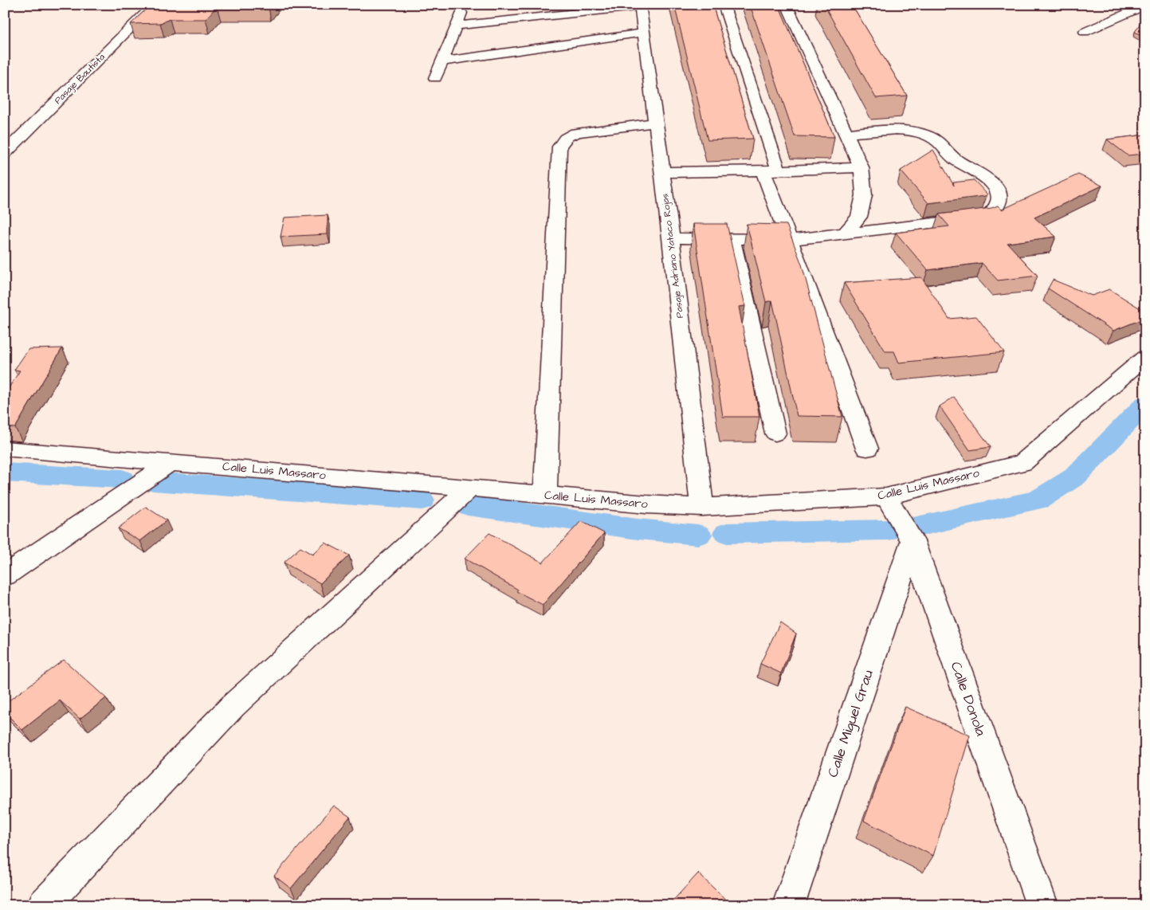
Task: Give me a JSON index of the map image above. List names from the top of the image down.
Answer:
{
  "streets": {
    "street": [
      "Pasaje Bautista",
      "Pasaje Adriano Yataco Rojas",
      "Calle Luis Massaro",
      "Calle Donola",
      "Calle Miguel Grau"
    ]
  },
  "crossings": [
    ["Pasaje Adriano Yataco Rojas", "Calle Luis Massaro"],
    ["Calle Luis Massaro", "Calle Donola"],
    ["Calle Donola", "Calle Miguel Grau"]
  ]
}
